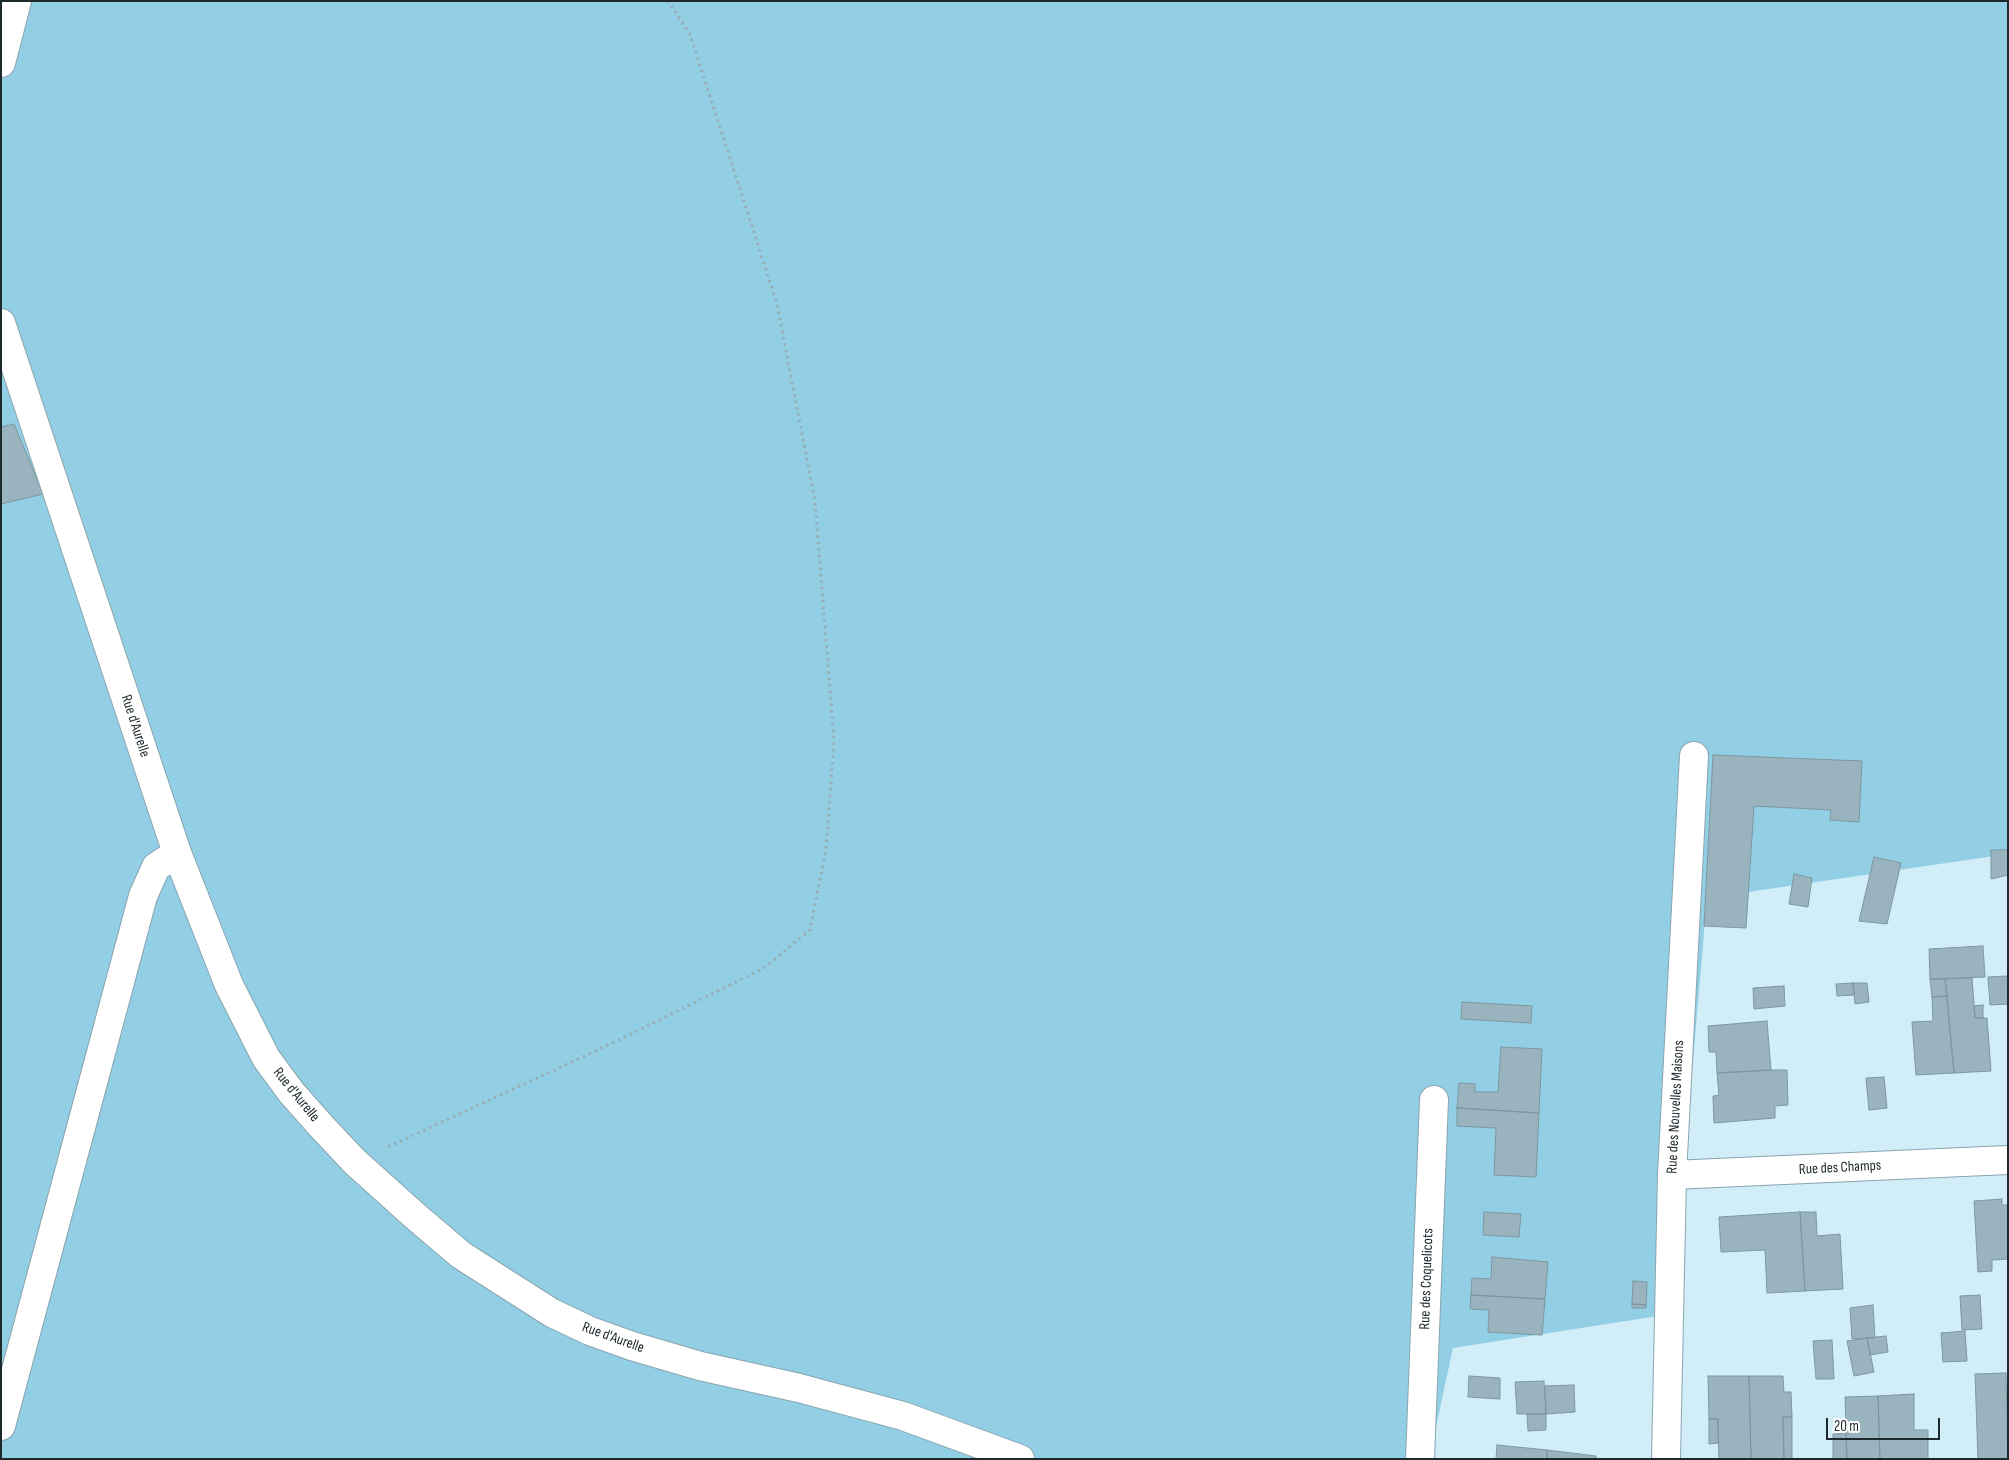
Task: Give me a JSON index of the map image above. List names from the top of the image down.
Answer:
{
  "streets": {
    "street": [
      "Rue d'Aurelle",
      "Rue des Nouvelles Maisons",
      "Rue des Champs",
      "Rue des Coquelicots"
    ]
  },
  "crossings": [
    ["Rue des Nouvelles Maisons", "Rue des Champs"]
  ],
  "scale_bar": "20 m"
}
